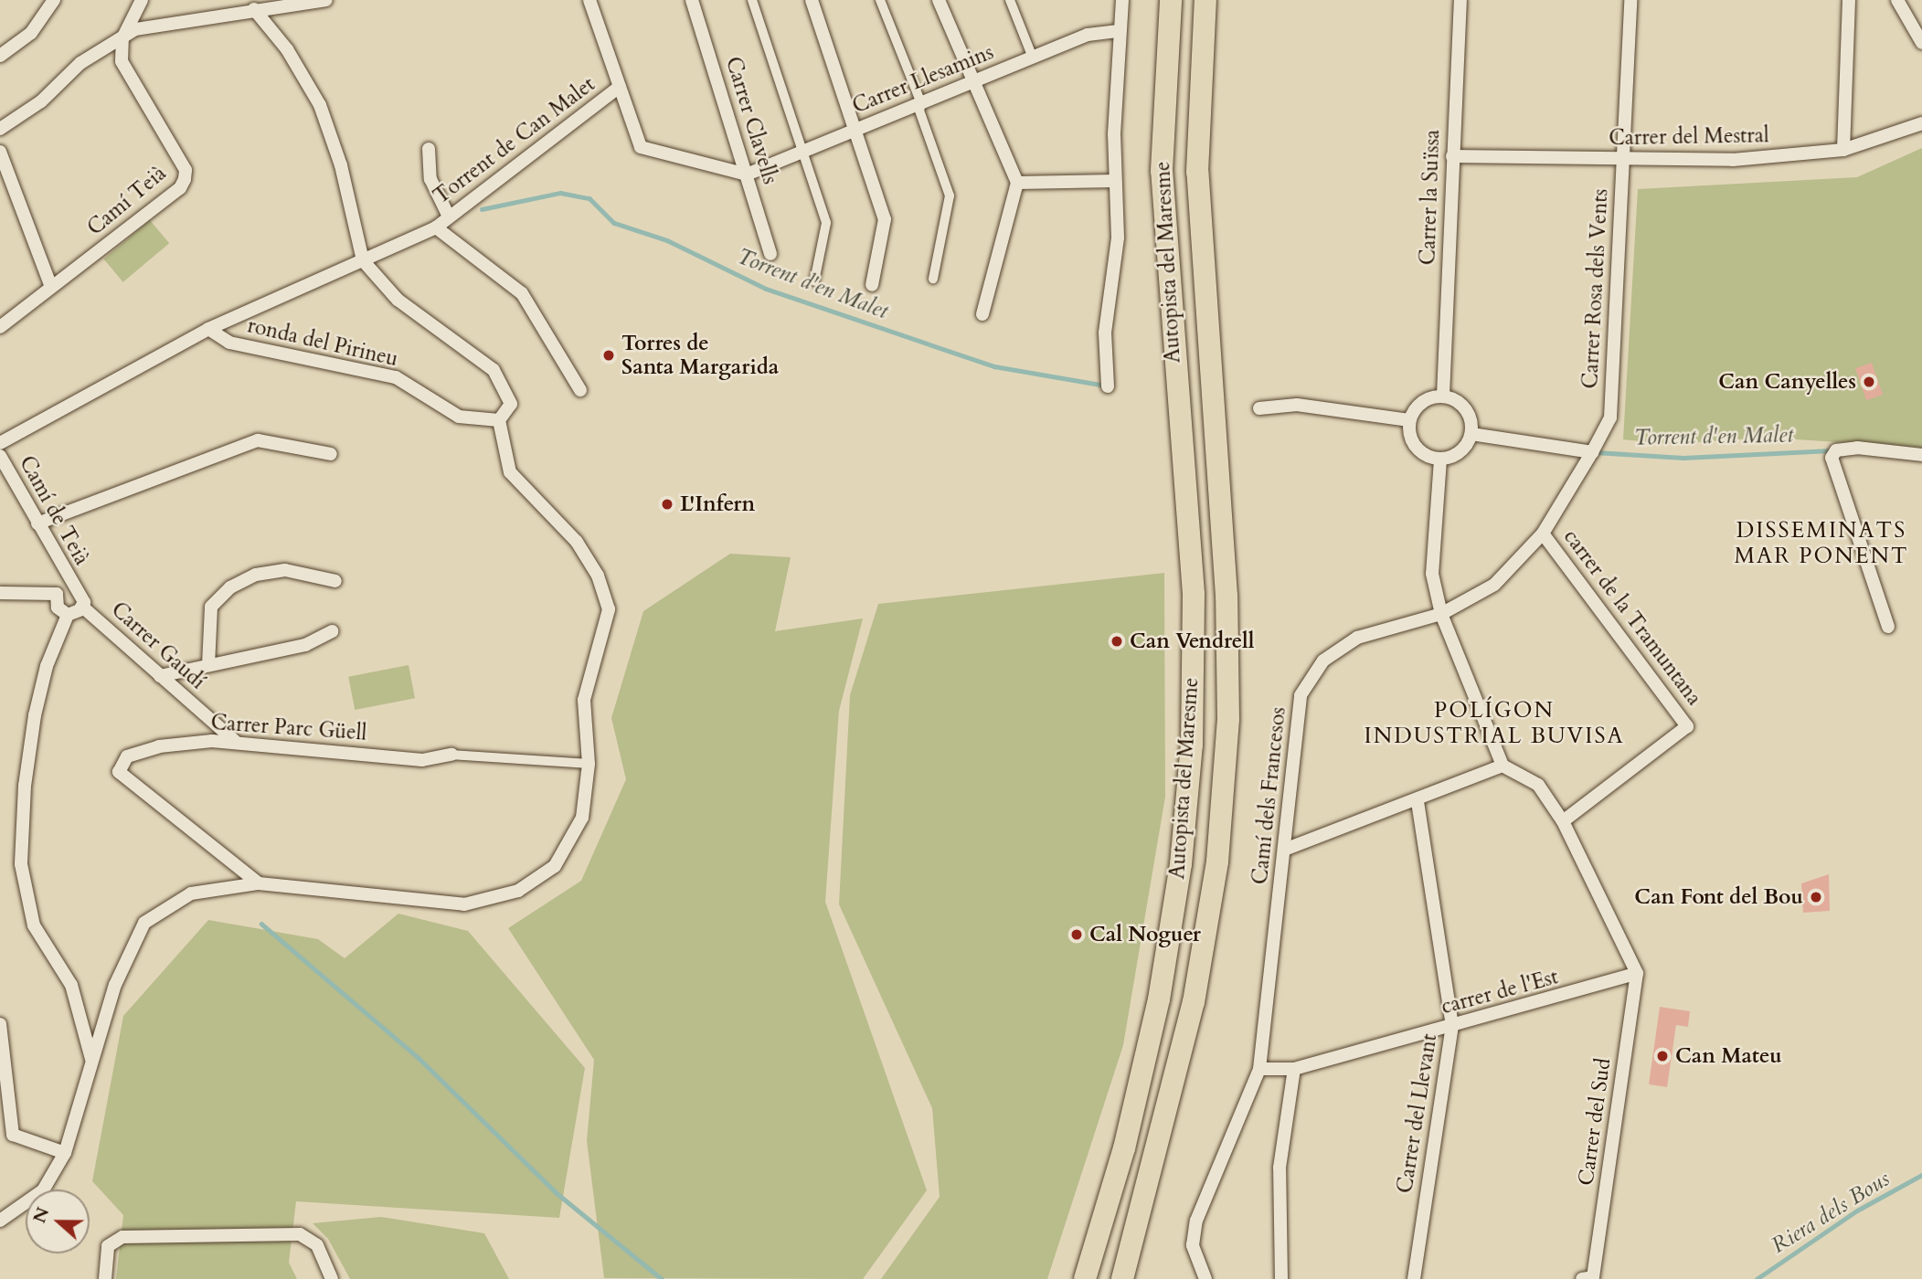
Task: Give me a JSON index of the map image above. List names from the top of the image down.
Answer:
{
  "streets": {
    "highway": ["Autopista del Maresme"],
    "street": [
      "Carrer Llesamins",
      "Carrer Clavells",
      "Carrer del Mestral",
      "Torrent de Can Malet",
      "Carrer la Suïssa",
      "Camí Teià",
      "Carrer Rosa dels Vents",
      "ronda del Pirineu",
      "Camí de Teià",
      "carrer de la Tramuntana",
      "Carrer Gaudí",
      "Carrer Parc Güell",
      "Camí dels Francesos",
      "carrer de l'Est",
      "Carrer del Llevant",
      "Carrer del Sud"
    ]
  },
  "crossings": [
    ["Carrer Llesamins", "Carrer Clavells"],
    ["Carrer del Mestral", "Carrer la Suïssa"],
    ["Carrer del Mestral", "Carrer Rosa dels Vents"],
    ["Torrent de Can Malet", "ronda del Pirineu"],
    ["Carrer Rosa dels Vents", "Camí dels Francesos"],
    ["Camí de Teià", "Carrer Gaudí"],
    ["carrer de la Tramuntana", "Camí dels Francesos"],
    ["Carrer Gaudí", "Carrer Parc Güell"],
    ["Camí dels Francesos", "carrer de l'Est"],
    ["carrer de l'Est", "Carrer del Llevant"],
    ["carrer de l'Est", "Carrer del Sud"]
  ],
  "districts": ["DISSEMINATS MAR PONENT", "POLÍGON INDUSTRIAL BUVISA"],
  "water": ["Torrent d'en Malet", "Riera dels Bous"],
  "places": [
    "Torres de Santa Margarida",
    "Can Canyelles",
    "L'Infern",
    "Can Vendrell",
    "Can Font del Bou",
    "Cal Noguer",
    "Can Mateu"
  ],
  "north": "left"
}
